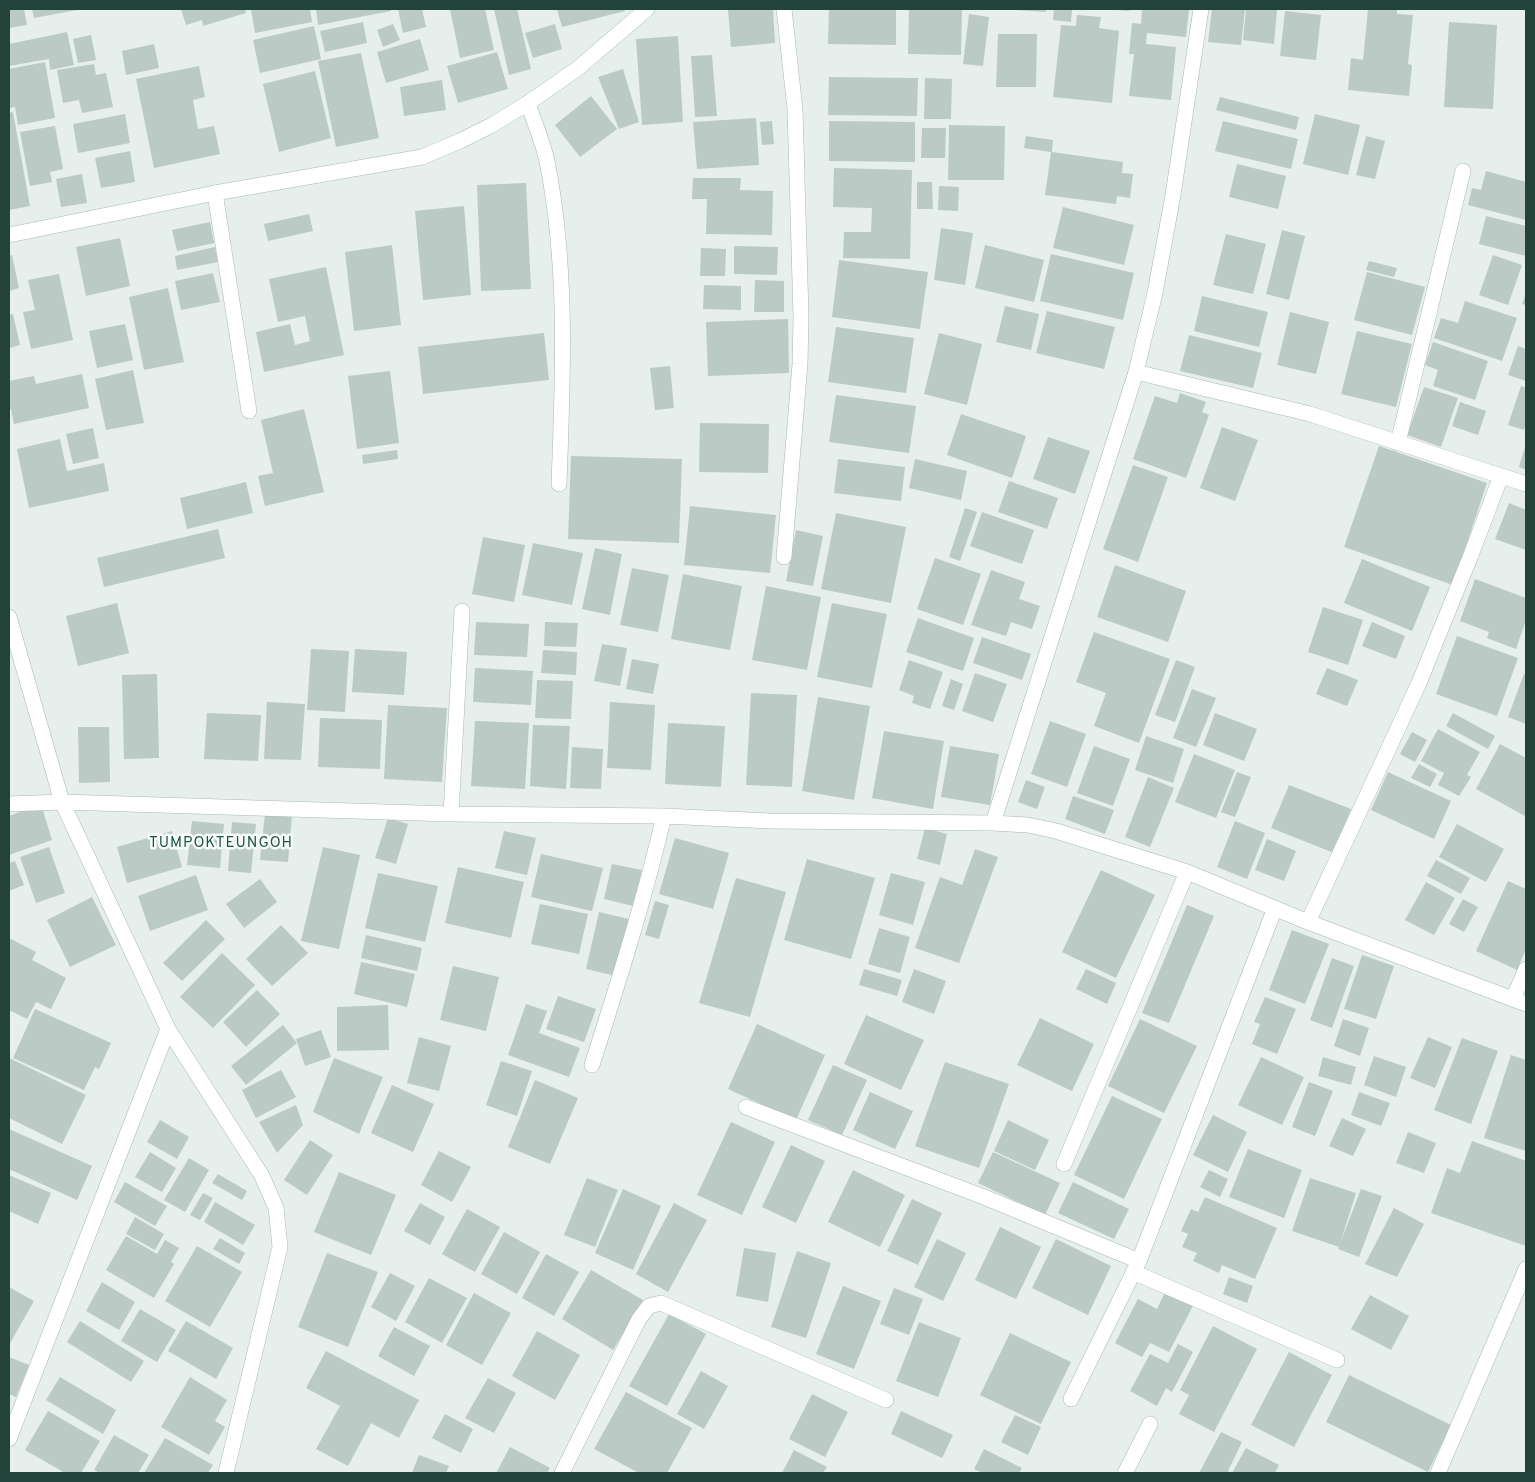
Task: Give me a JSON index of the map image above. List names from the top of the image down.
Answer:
{
  "districts": ["TUMPOKTEUNGOH"]
}
